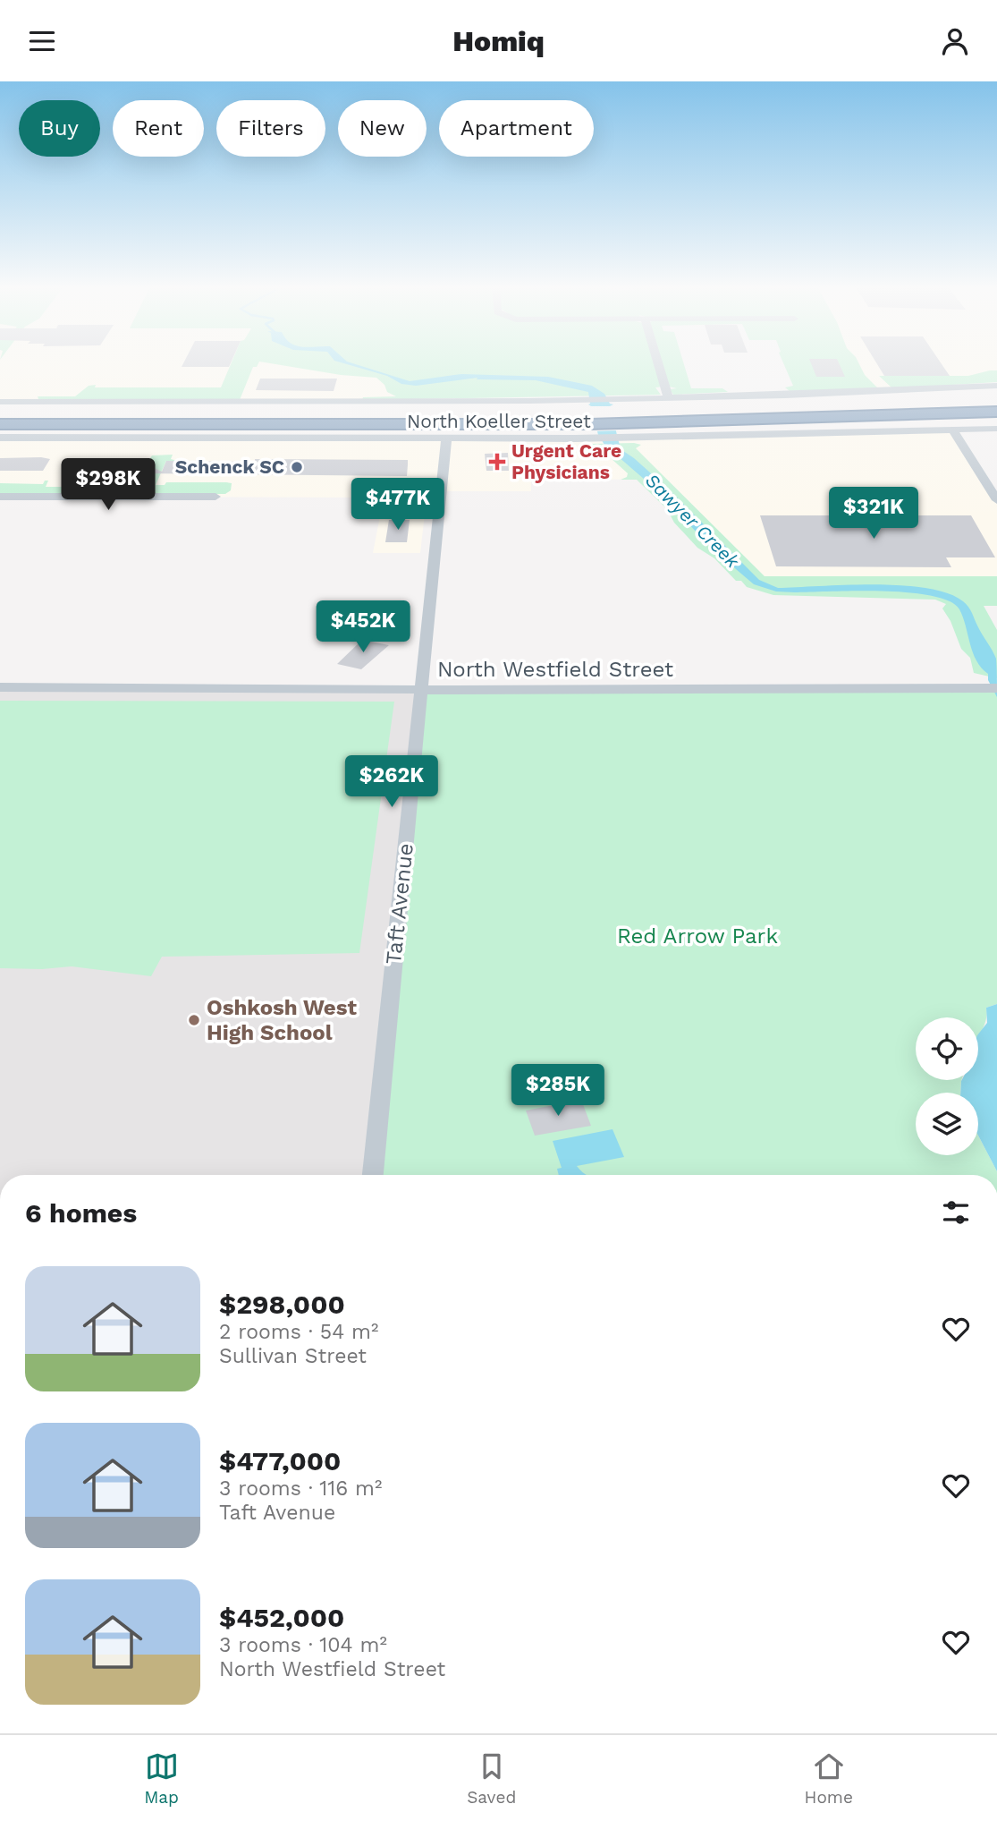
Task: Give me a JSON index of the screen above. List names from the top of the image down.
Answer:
{
  "streets": {
    "street": ["North Koeller Street", "North Westfield Street", "Taft Avenue"]
  },
  "crossings": [
    ["North Koeller Street", "Taft Avenue"],
    ["North Westfield Street", "Taft Avenue"]
  ],
  "water": ["Sawyer Creek"],
  "parks": ["Red Arrow Park"],
  "places": {
    "health": ["Urgent Care Physicians"],
    "other": ["Schenck SC", "Oshkosh West High School"]
  },
  "page": {
    "header": "Homiq",
    "chip": [
      "Buy",
      "Rent",
      "Filters",
      "New",
      "Apartment"
    ],
    "price": [
      "$298K",
      "$477K",
      "$321K",
      "$452K",
      "$262K",
      "$285K"
    ],
    "heading": "6 homes",
    "list": [
      {
        "name": "$298,000",
        "note": "2 rooms · 54 m² · Sullivan Street"
      },
      {
        "name": "$477,000",
        "note": "3 rooms · 116 m² · Taft Avenue"
      },
      {
        "name": "$452,000",
        "note": "3 rooms · 104 m² · North Westfield Street"
      }
    ],
    "tabs": ["Map", "Saved", "Home"]
  }
}
